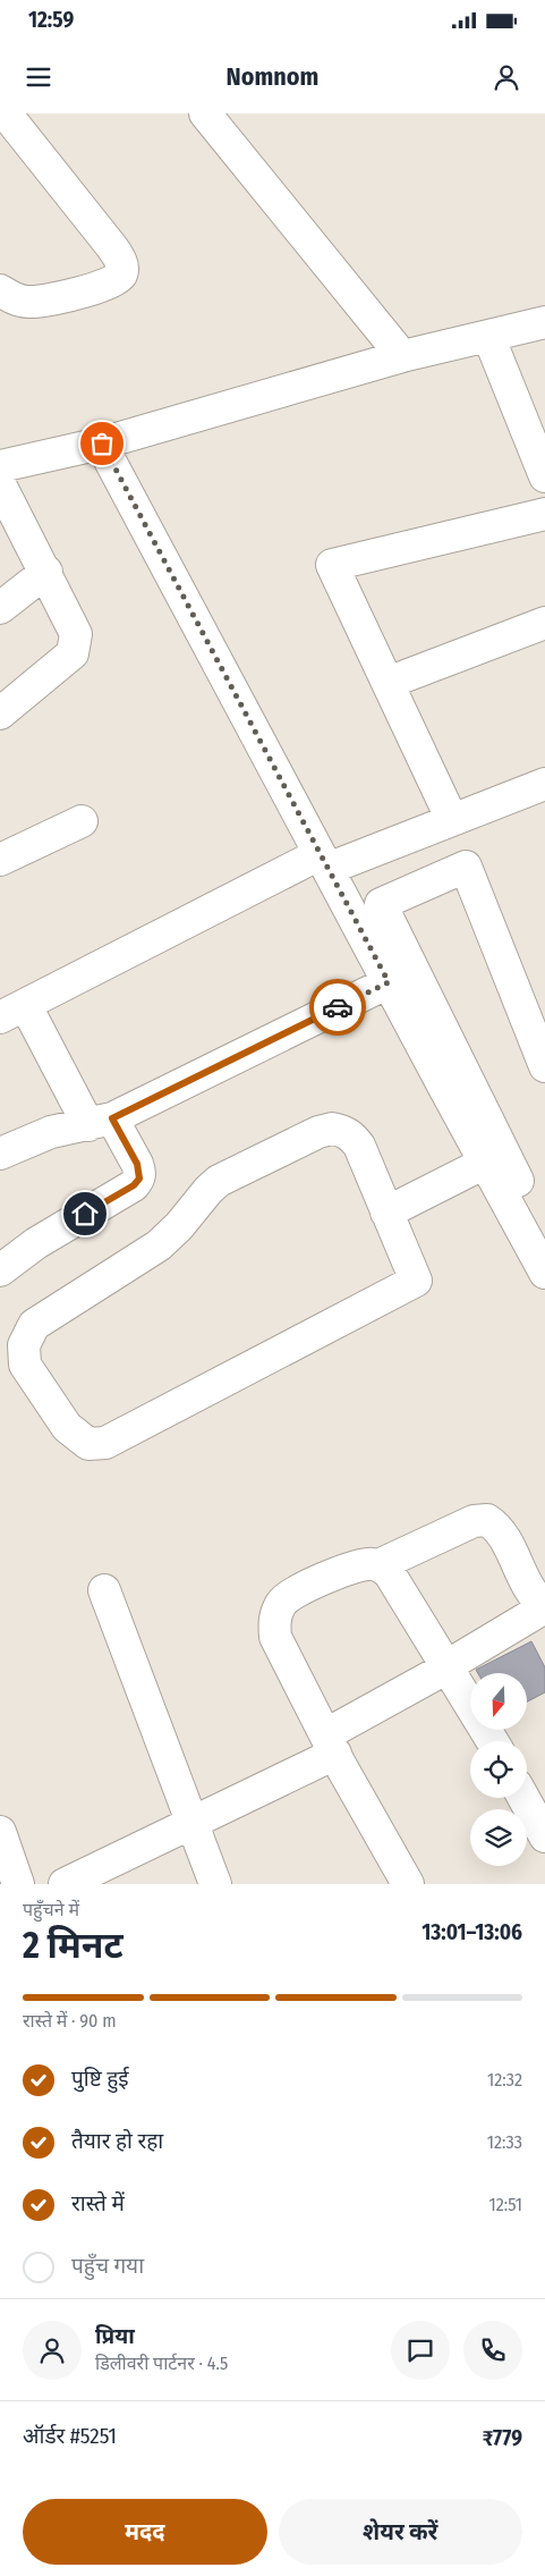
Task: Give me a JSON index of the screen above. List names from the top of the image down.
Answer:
{
  "north": "bottom",
  "page": {
    "status": "12:59",
    "header": "Nomnom",
    "heading": ["2 मिनट", "पहुँचने में", "13:01–13:06"],
    "panel": [
      "प्रिया",
      "डिलीवरी पार्टनर · 4.5",
      "ऑर्डर #5251",
      "₹779"
    ],
    "bar": "रास्ते में · 90 m",
    "list": [
      ["पुष्टि हुई", "12:32"],
      ["तैयार हो रहा", "12:33"],
      ["रास्ते में", "12:51"],
      "पहुँच गया"
    ],
    "buttons": ["मदद", "शेयर करें"]
  }
}
